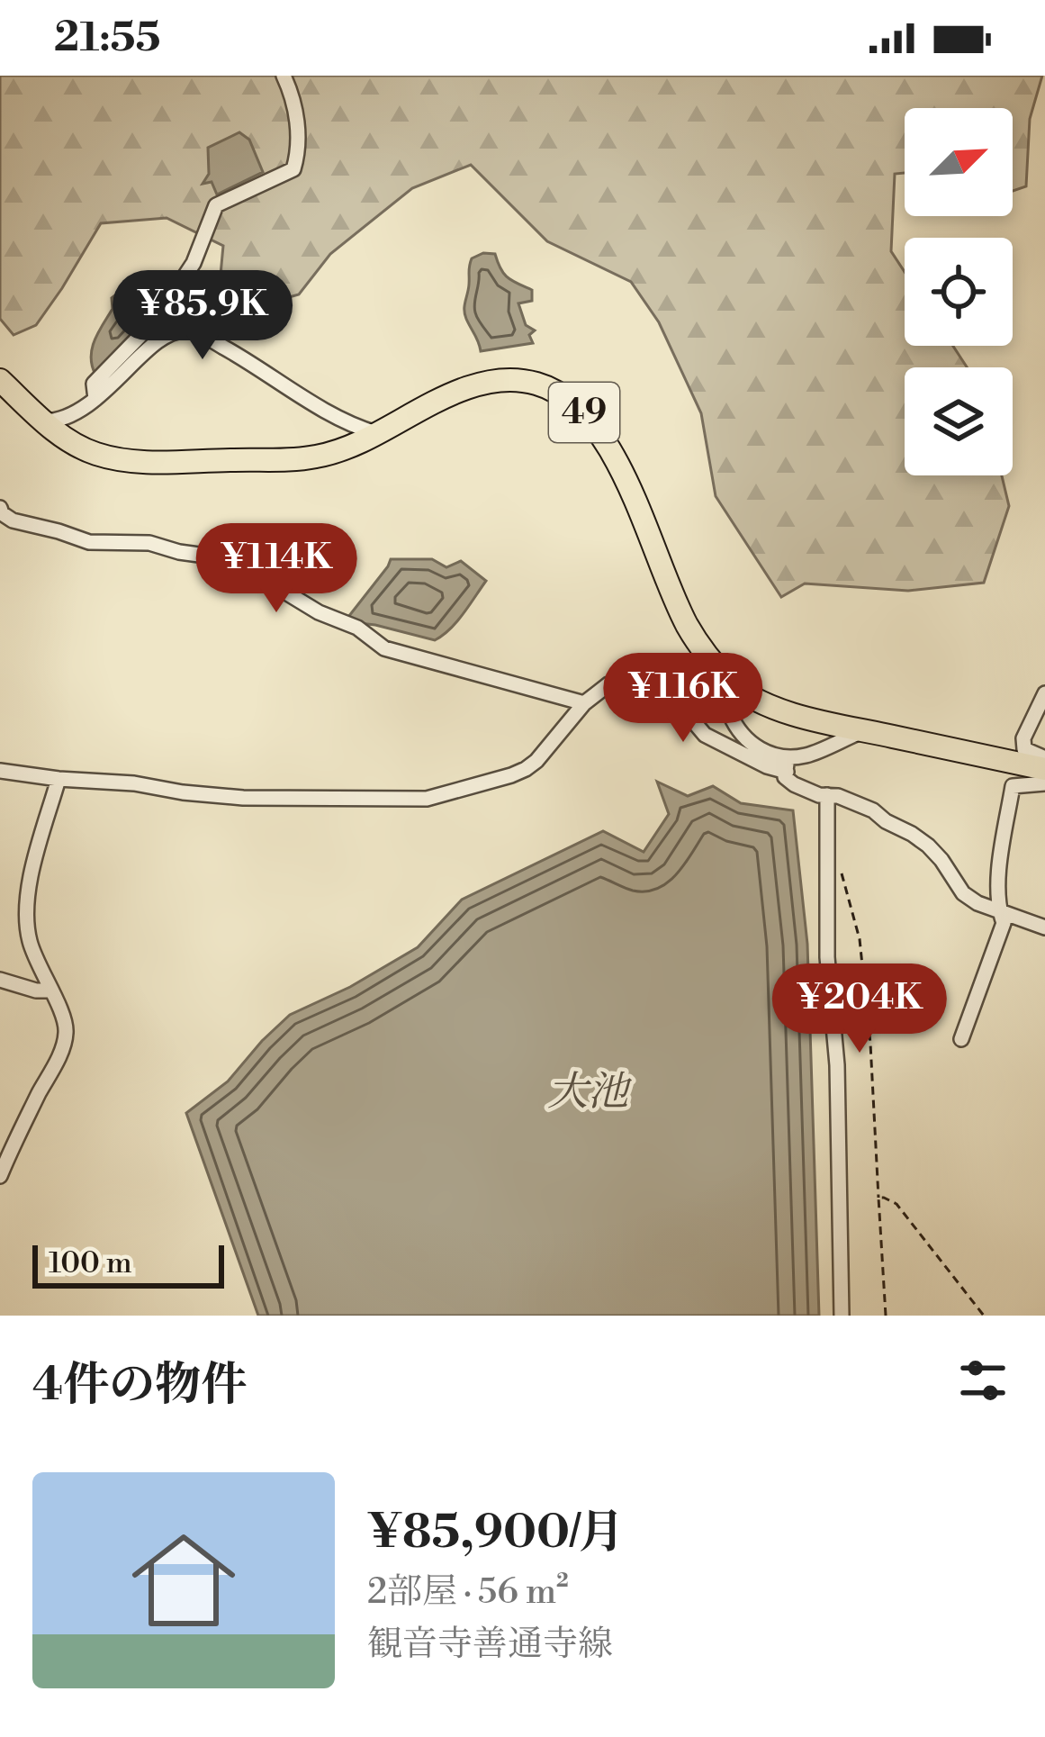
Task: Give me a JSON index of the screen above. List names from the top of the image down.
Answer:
{
  "streets": {
    "main road": ["49"]
  },
  "water": ["大池"],
  "scale_bar": "100 m",
  "north": "top right",
  "page": {
    "status": "21:55",
    "price": [
      "¥85.9K",
      "¥114K",
      "¥116K",
      "¥204K"
    ],
    "scale": "100 m",
    "heading": "4件の物件",
    "list": [
      {
        "name": "¥85,900/月",
        "note": "2部屋 · 56 m² · 観音寺善通寺線"
      }
    ]
  }
}
